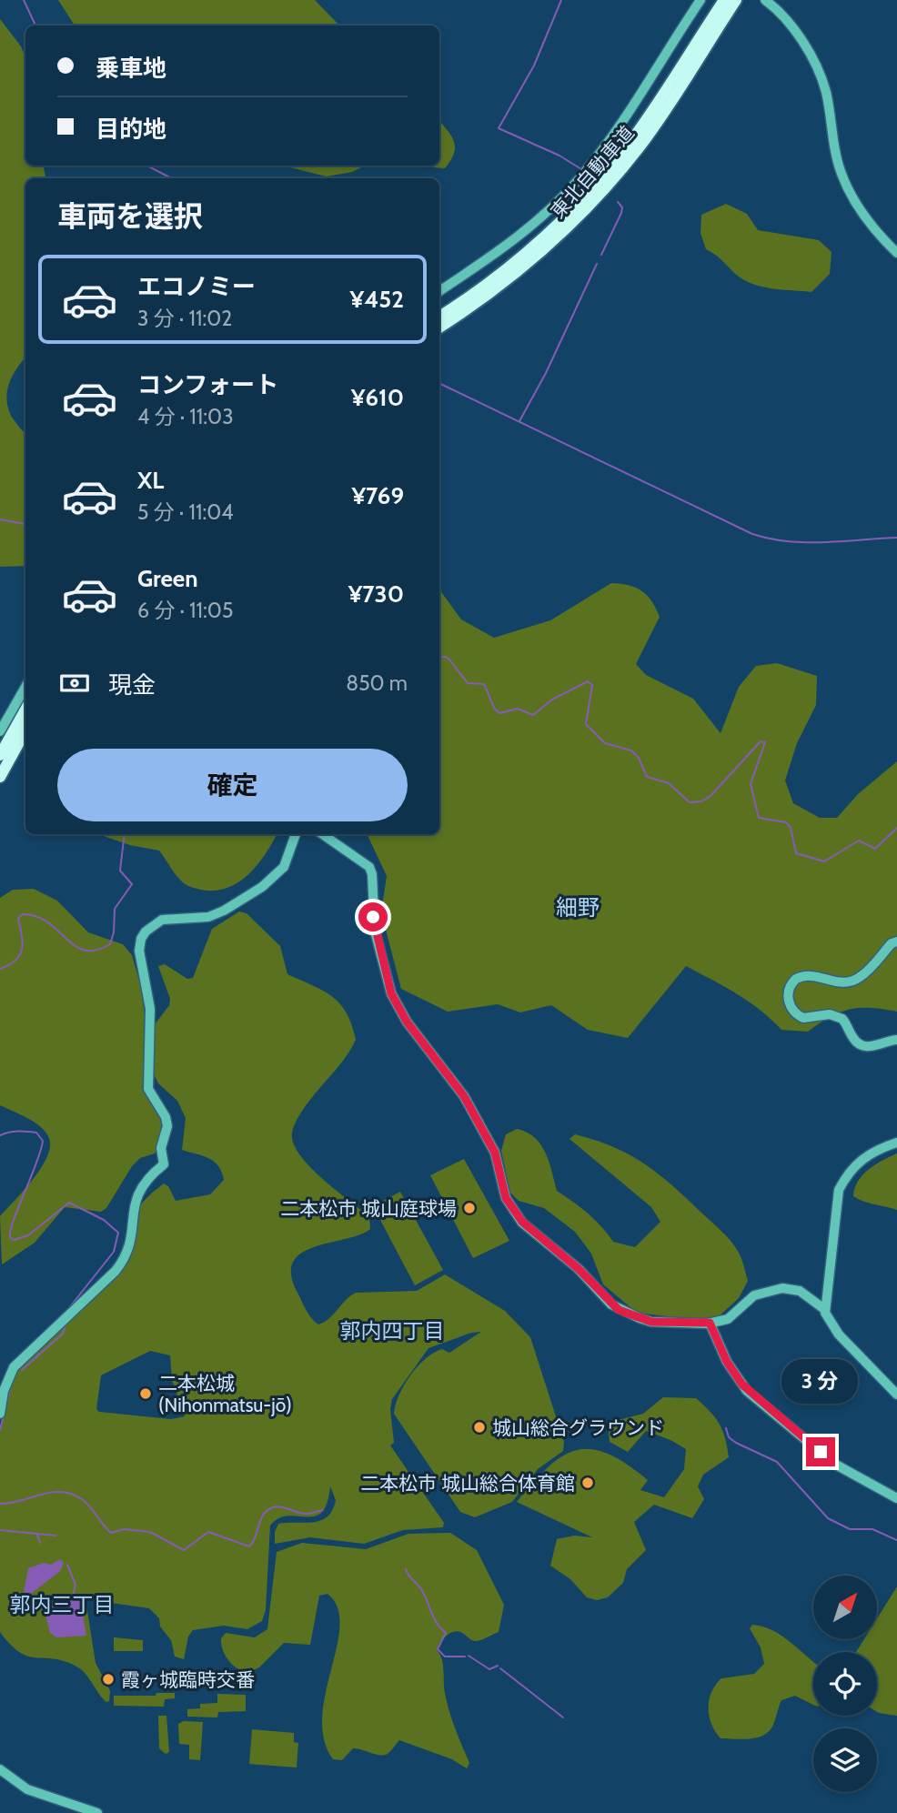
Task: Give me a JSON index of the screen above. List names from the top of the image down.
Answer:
{
  "streets": {
    "highway": ["東北自動車道"]
  },
  "districts": ["細野", "郭内四丁目", "郭内三丁目"],
  "places": [
    "二本松市 城山庭球場",
    "二本松城 (Nihonmatsu-jō)",
    "城山総合グラウンド",
    "二本松市 城山総合体育館",
    "霞ヶ城臨時交番"
  ],
  "north": "top right",
  "page": {
    "banner": ["乗車地", "目的地"],
    "heading": "車両を選択",
    "list": [
      {
        "name": "エコノミー",
        "note": "3 分 · 11:02",
        "value": "¥452"
      },
      {
        "name": "コンフォート",
        "note": "4 分 · 11:03",
        "value": "¥610"
      },
      {
        "name": "XL",
        "note": "5 分 · 11:04",
        "value": "¥769"
      },
      {
        "name": "Green",
        "note": "6 分 · 11:05",
        "value": "¥730"
      }
    ],
    "pay": ["現金", "850 m"],
    "buttons": "確定",
    "bubble": "3 分"
  }
}
